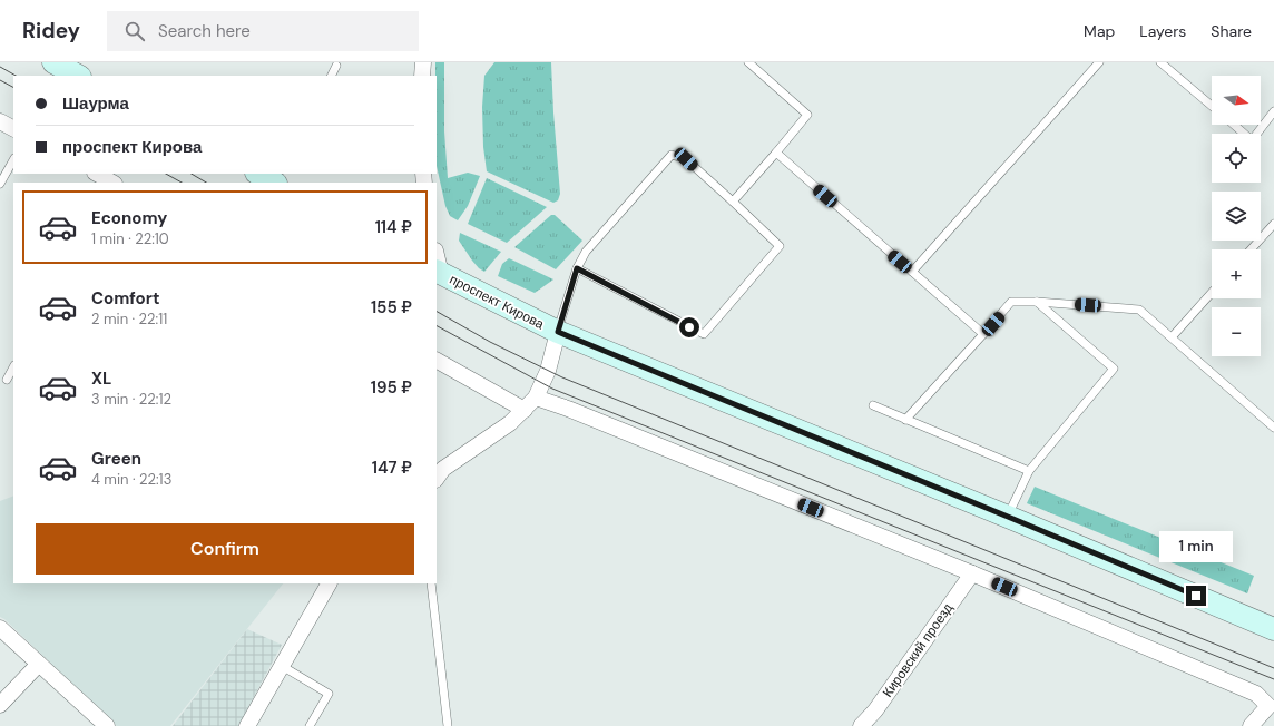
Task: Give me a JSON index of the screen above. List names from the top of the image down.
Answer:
{
  "streets": {
    "main road": ["проспект Кирова"],
    "street": ["Кировский проезд"]
  },
  "north": "right",
  "page": {
    "header": "Ridey",
    "search": "Search here",
    "nav": ["Map", "Layers", "Share"],
    "map_buttons": ["+", "−"],
    "banner": ["Шаурма", "проспект Кирова"],
    "list": [
      {
        "name": "Economy",
        "note": "1 min · 22:10",
        "value": "114 ₽"
      },
      {
        "name": "Comfort",
        "note": "2 min · 22:11",
        "value": "155 ₽"
      },
      {
        "name": "XL",
        "note": "3 min · 22:12",
        "value": "195 ₽"
      },
      {
        "name": "Green",
        "note": "4 min · 22:13",
        "value": "147 ₽"
      }
    ],
    "buttons": "Confirm",
    "bubble": "1 min"
  }
}
